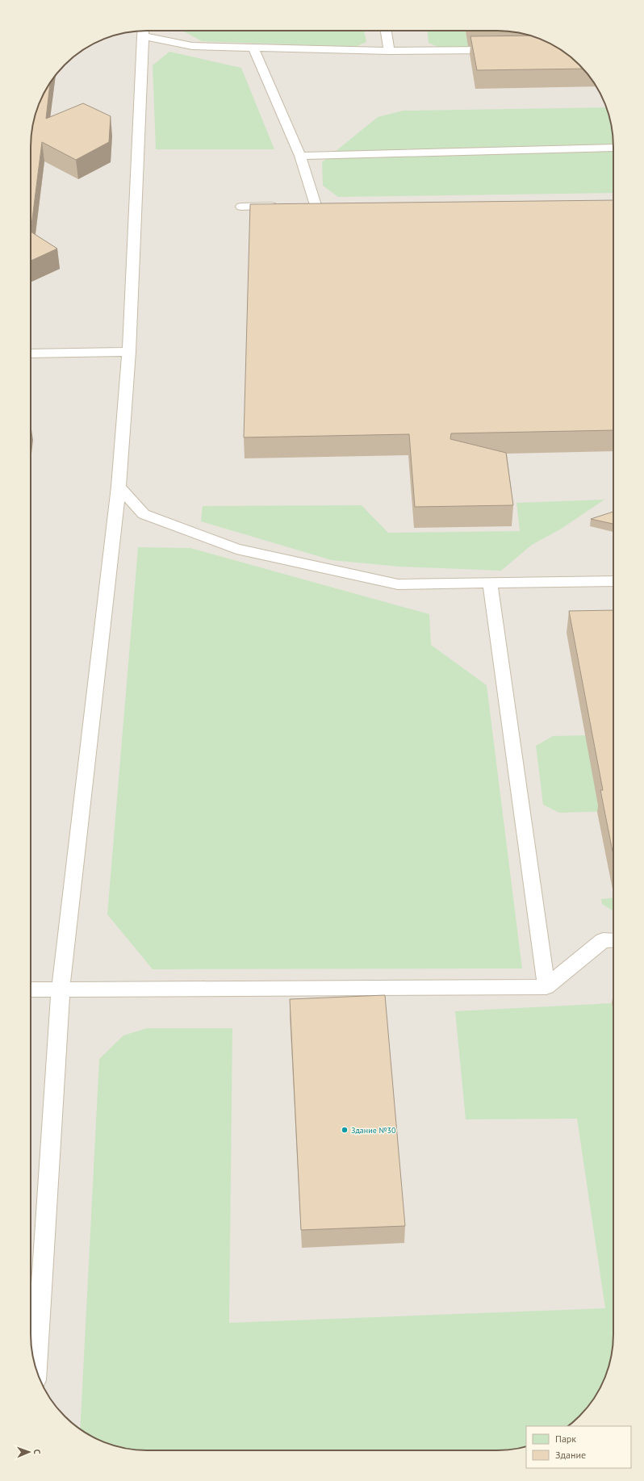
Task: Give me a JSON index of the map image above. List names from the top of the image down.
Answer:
{
  "places": ["Здание №30"],
  "legend": ["Парк", "Здание"],
  "north": "right"
}
